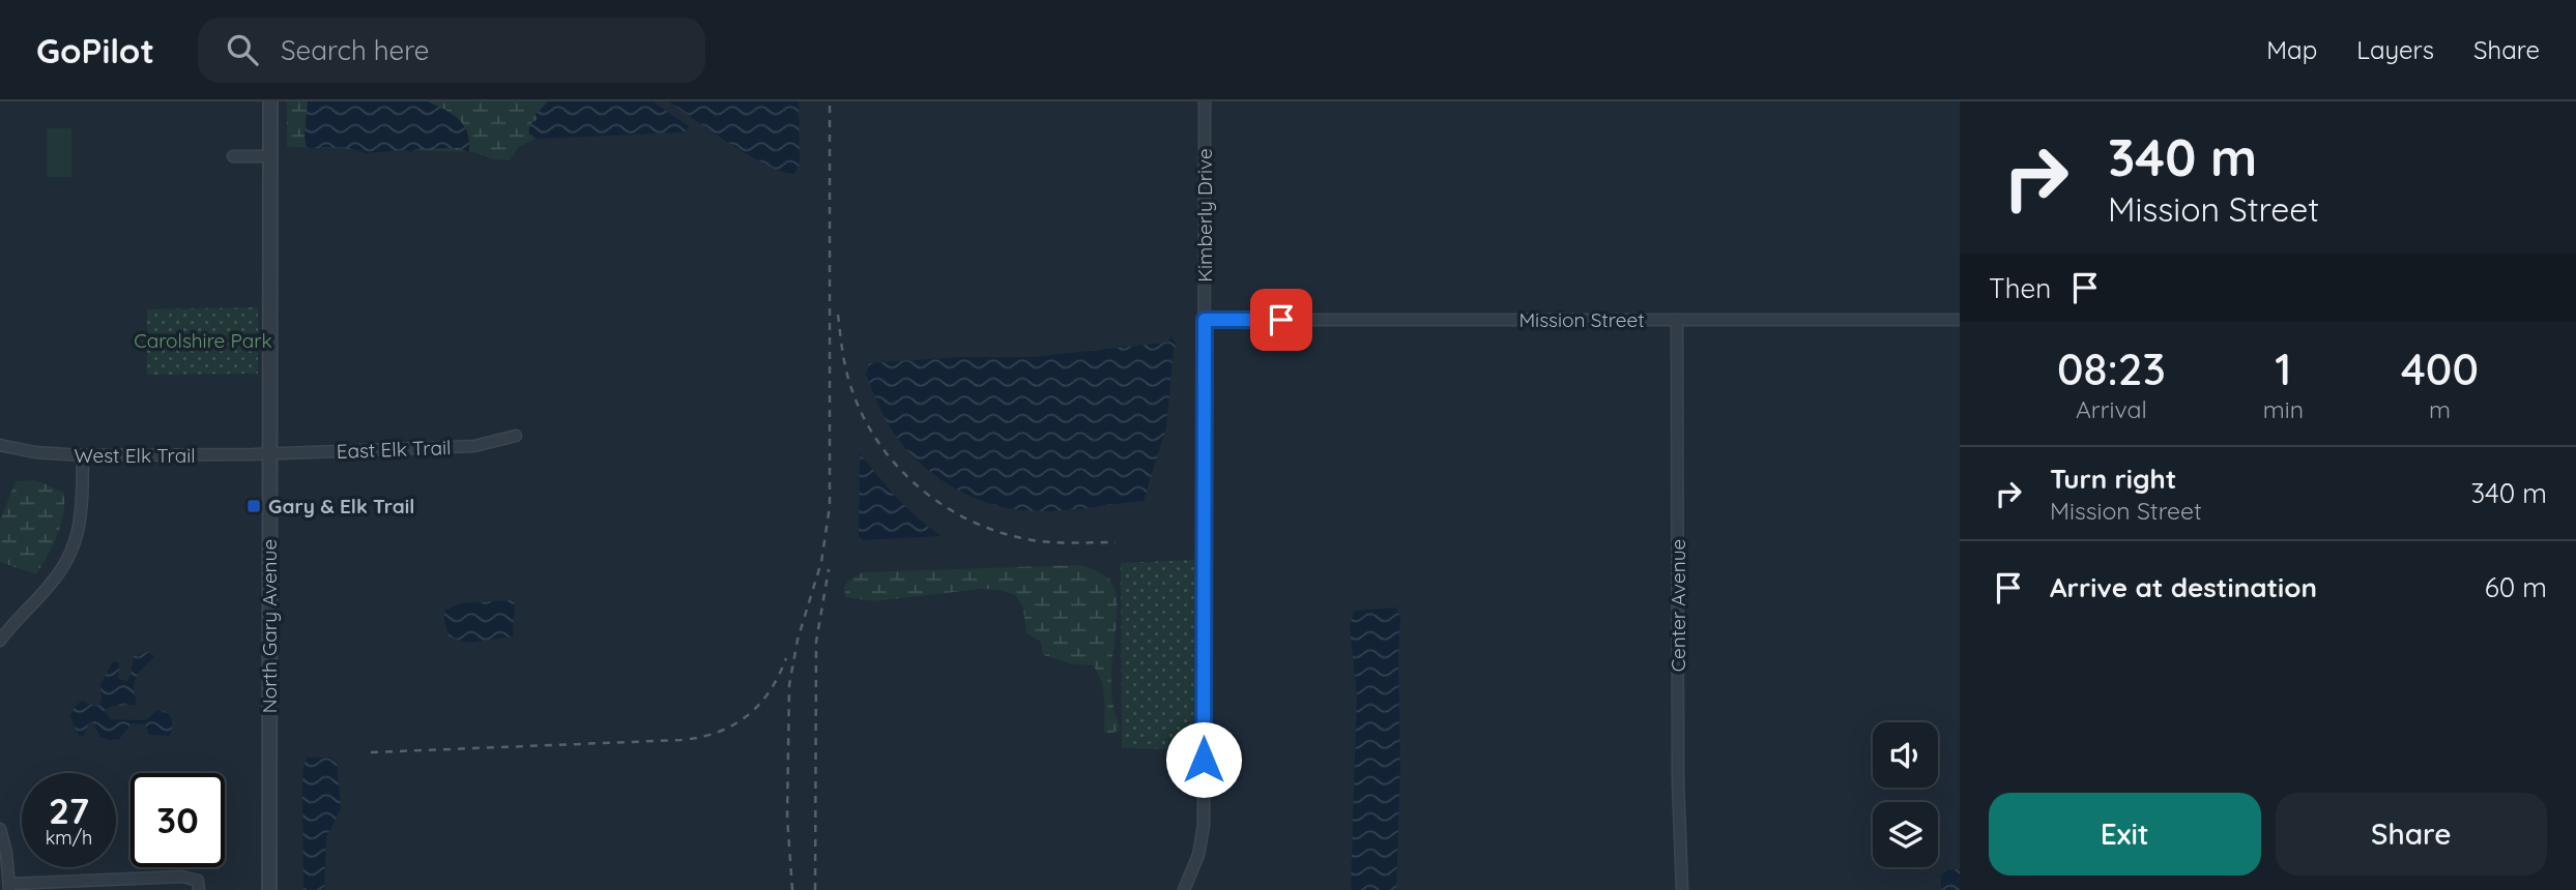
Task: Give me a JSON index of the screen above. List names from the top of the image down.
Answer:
{
  "streets": {
    "street": [
      "Kimberly Drive",
      "Mission Street",
      "East Elk Trail",
      "West Elk Trail",
      "Center Avenue",
      "North Gary Avenue"
    ]
  },
  "crossings": [
    ["Kimberly Drive", "Mission Street"],
    ["Mission Street", "Center Avenue"],
    ["East Elk Trail", "West Elk Trail"],
    ["East Elk Trail", "North Gary Avenue"],
    ["West Elk Trail", "North Gary Avenue"]
  ],
  "parks": ["Carolshire Park"],
  "places": {
    "transit": ["Gary & Elk Trail"]
  },
  "page": {
    "header": "GoPilot",
    "search": "Search here",
    "nav": ["Map", "Layers", "Share"],
    "turn": ["340 m", "Mission Street"],
    "then": "Then",
    "eta": [
      "08:23",
      "Arrival",
      "1",
      "min",
      "400",
      "m"
    ],
    "list": [
      {
        "name": "Turn right",
        "note": "Mission Street",
        "value": "340 m"
      },
      {
        "name": "Arrive at destination",
        "value": "60 m"
      }
    ],
    "speed": "27 km/h",
    "limit": "30",
    "buttons": ["Exit", "Share"]
  }
}
